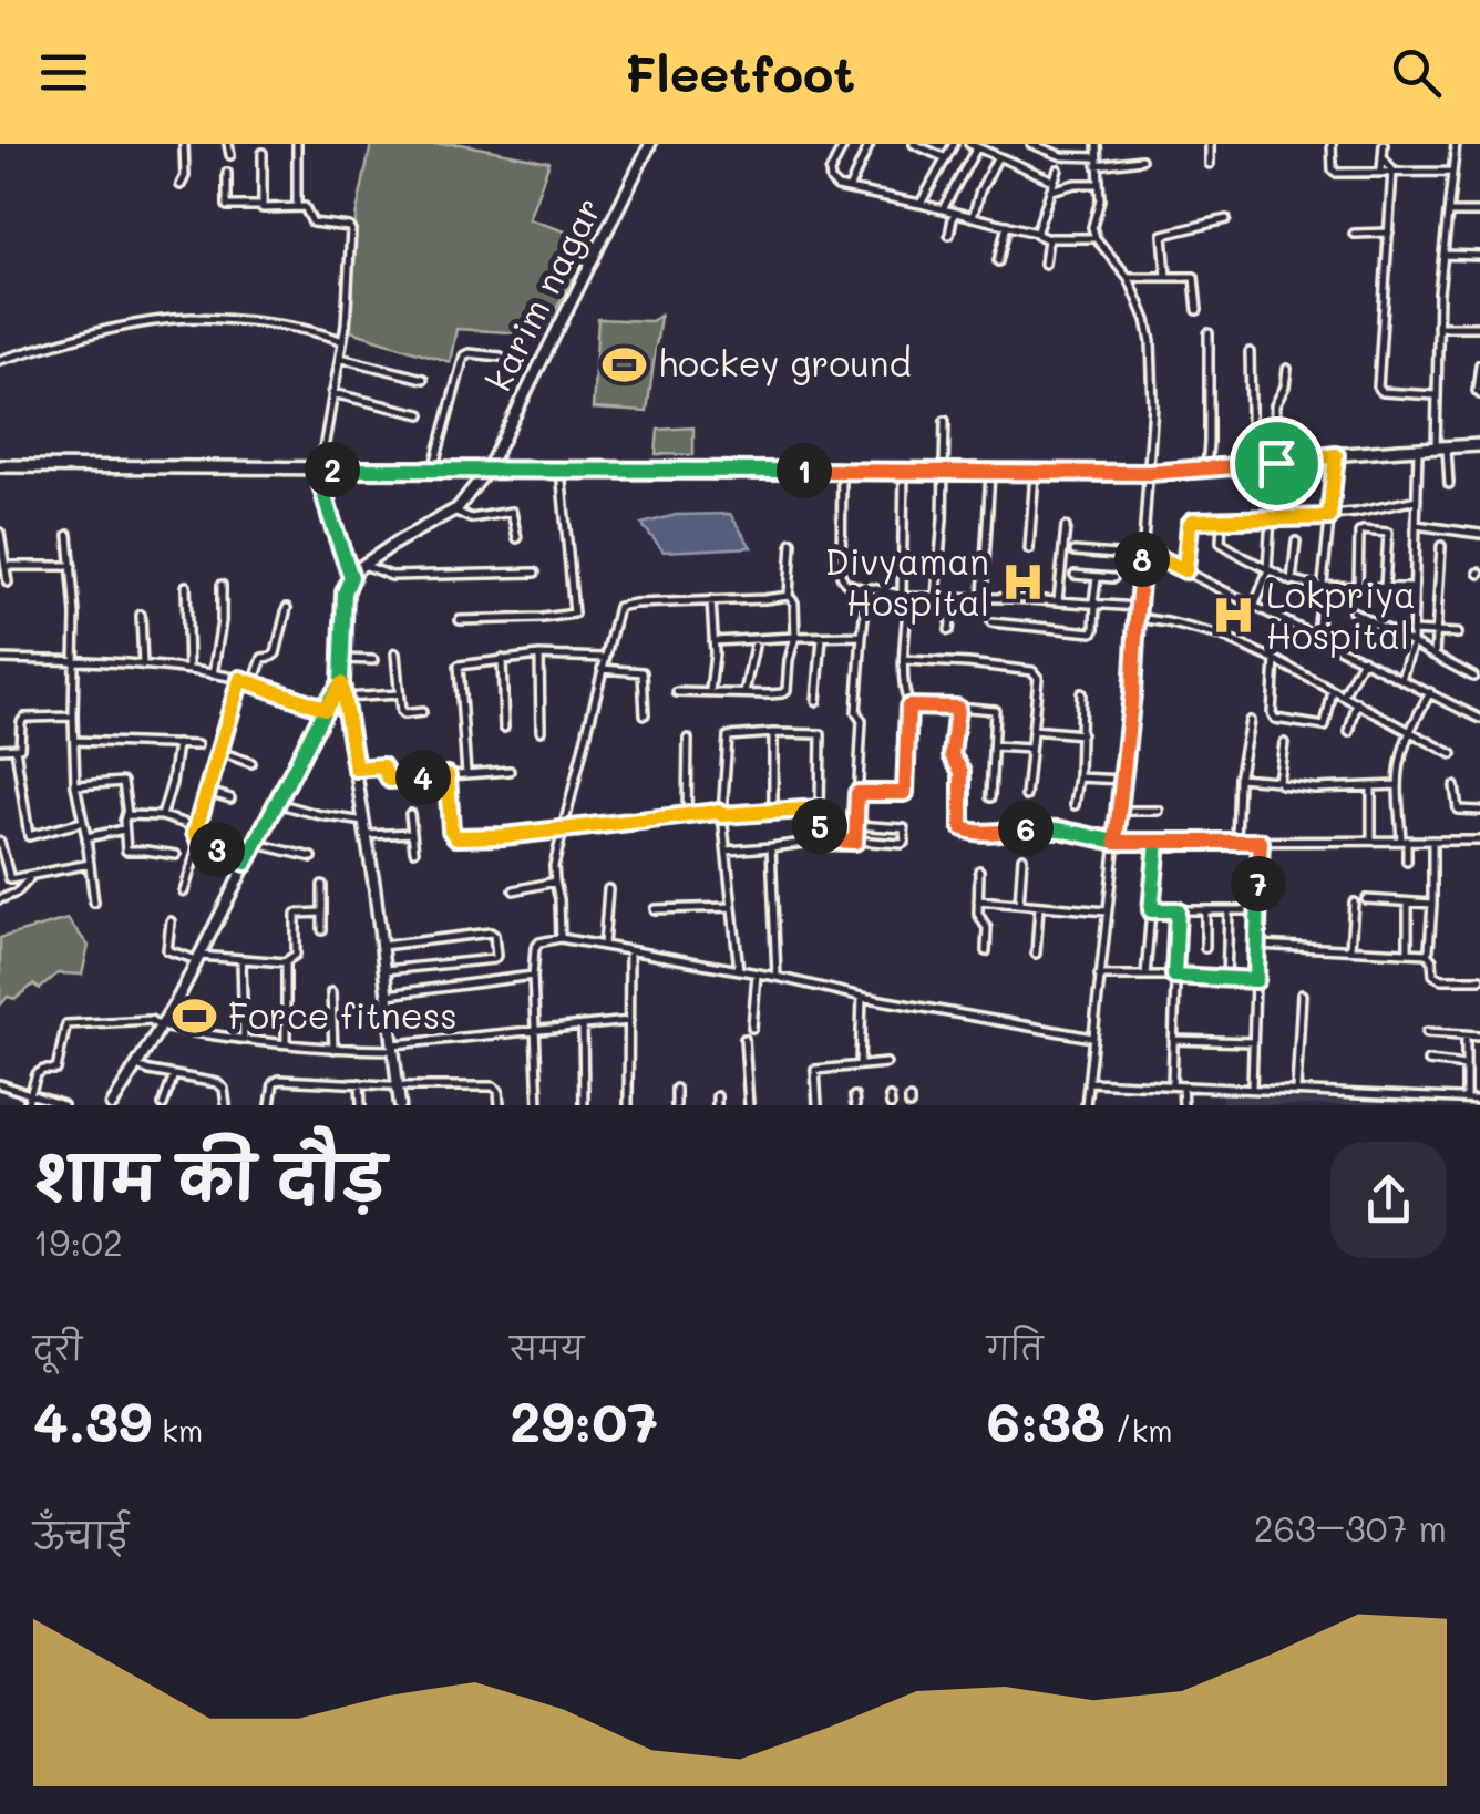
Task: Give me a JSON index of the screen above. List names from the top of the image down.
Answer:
{
  "streets": {
    "street": ["karim nagar"]
  },
  "places": {
    "sports": ["hockey ground", "Force fitness"],
    "hospital": ["Divyaman Hospital", "Lokpriya Hospital"]
  },
  "page": {
    "header": "Fleetfoot",
    "pins": [
      "2",
      "1",
      "8",
      "4",
      "5",
      "6",
      "3",
      "7"
    ],
    "heading": ["शाम की दौड़", "19:02"],
    "stats": [
      ["दूरी", "4.39 km"],
      ["समय", "29:07"],
      ["गति", "6:38 /km"]
    ],
    "chart": ["ऊँचाई", "263–307 m"]
  }
}
